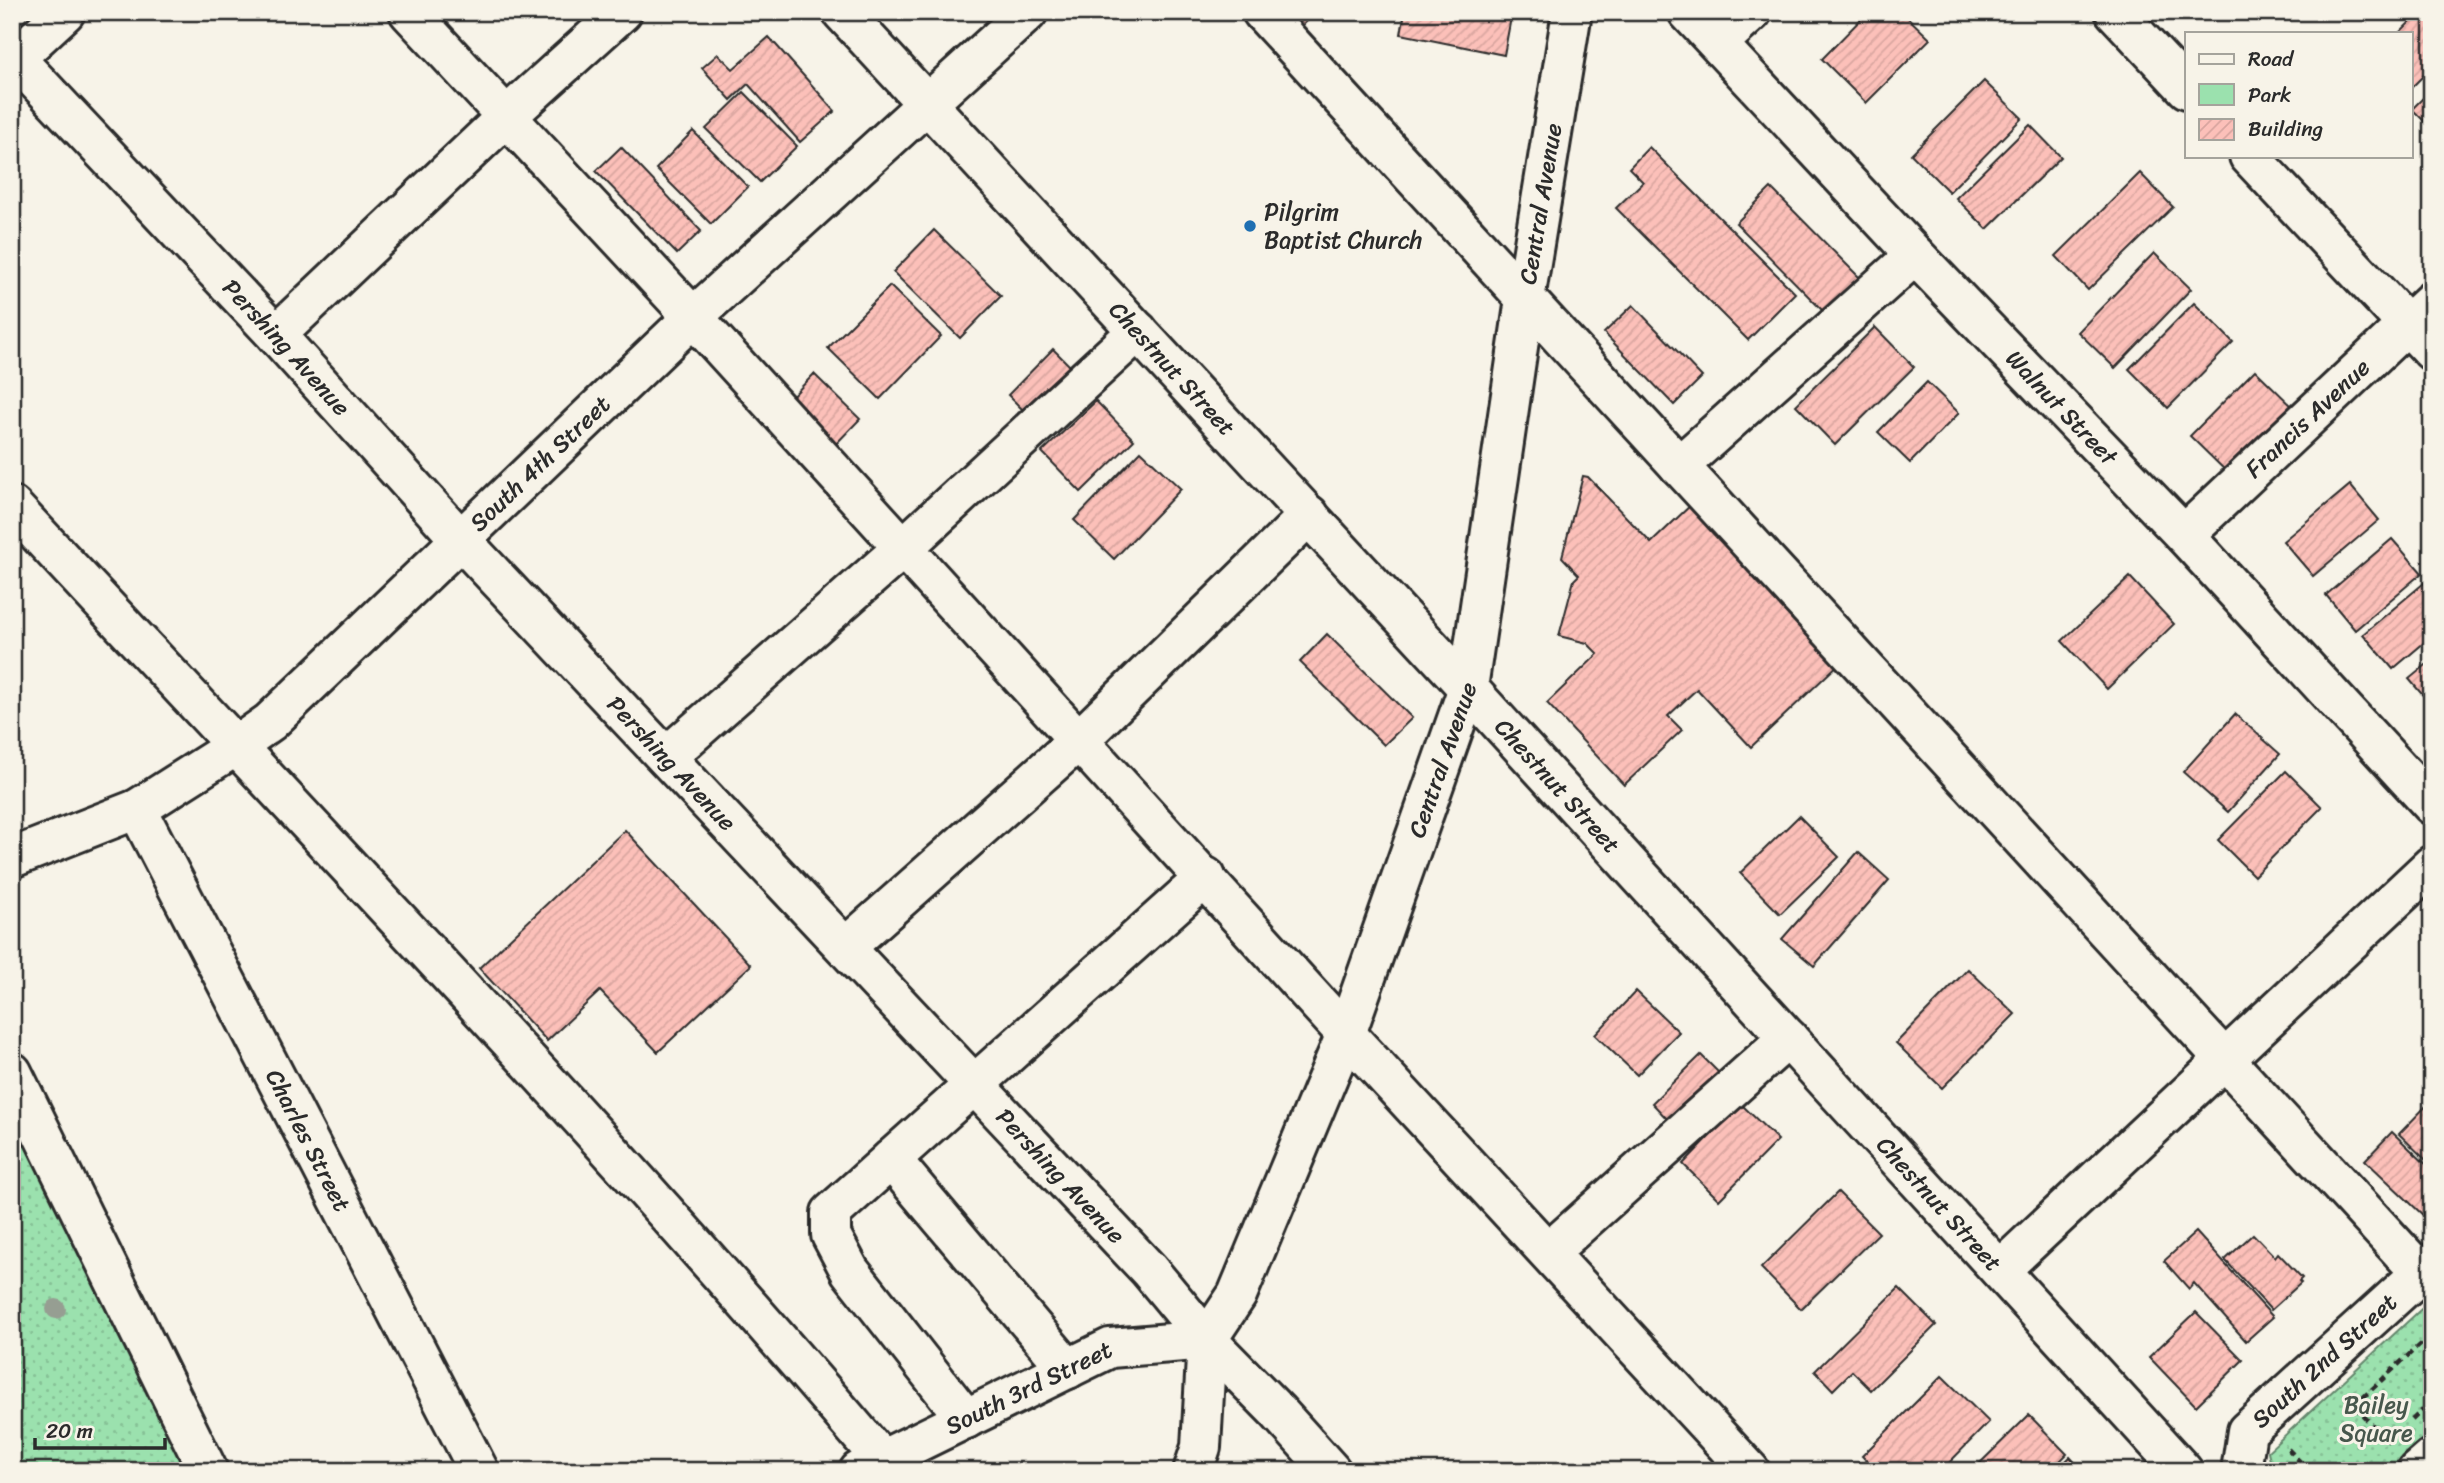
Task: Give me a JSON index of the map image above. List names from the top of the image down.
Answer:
{
  "streets": {
    "street": [
      "Central Avenue",
      "Pershing Avenue",
      "Chestnut Street",
      "Walnut Street",
      "Francis Avenue",
      "South 4th Street",
      "Charles Street",
      "South 2nd Street",
      "South 3rd Street"
    ]
  },
  "crossings": [
    ["Central Avenue", "Pershing Avenue"],
    ["Central Avenue", "Chestnut Street"],
    ["Central Avenue", "South 3rd Street"],
    ["Pershing Avenue", "South 4th Street"],
    ["Pershing Avenue", "South 3rd Street"],
    ["Chestnut Street", "South 4th Street"],
    ["Walnut Street", "Francis Avenue"],
    ["South 4th Street", "Charles Street"]
  ],
  "parks": ["Bailey Square"],
  "places": ["Pilgrim Baptist Church"],
  "legend": ["Road", "Park", "Building"],
  "scale_bar": "20 m"
}
